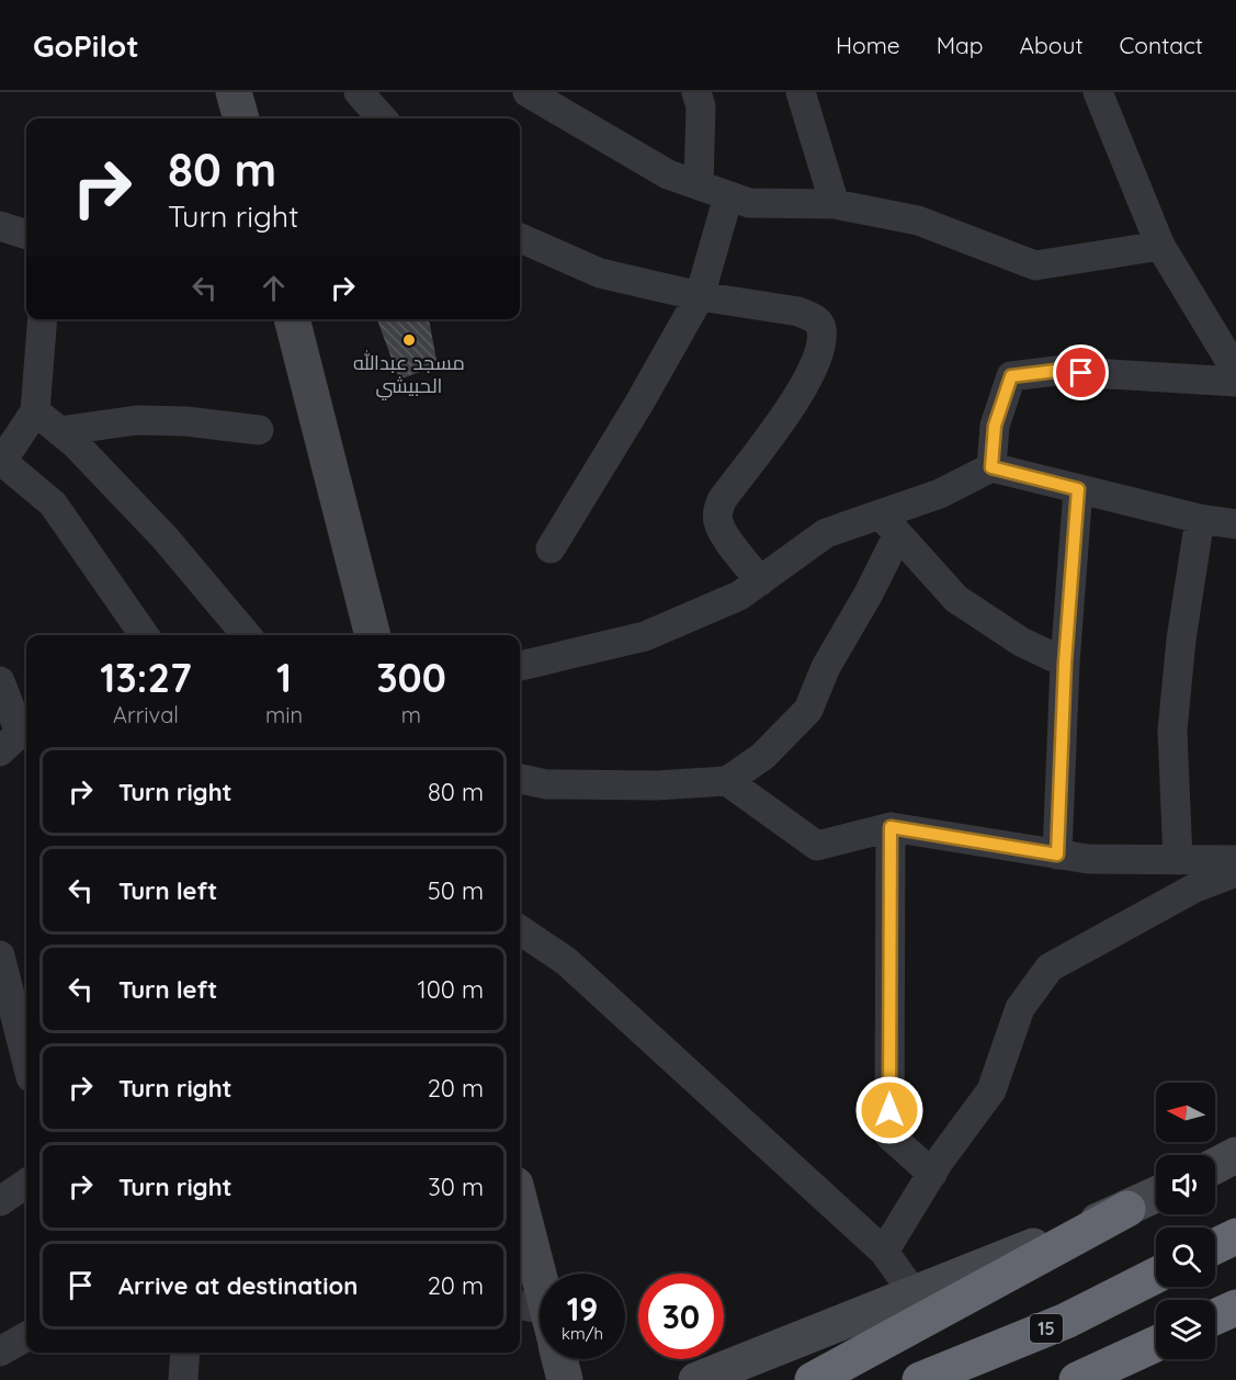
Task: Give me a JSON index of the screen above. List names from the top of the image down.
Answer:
{
  "streets": {
    "highway": ["15"]
  },
  "places": ["مسجد عبدالله الحبيشي"],
  "north": "left",
  "page": {
    "header": "GoPilot",
    "nav": [
      "Home",
      "Map",
      "About",
      "Contact"
    ],
    "turn": ["80 m", "Turn right"],
    "eta": [
      "13:27",
      "Arrival",
      "1",
      "min",
      "300",
      "m"
    ],
    "list": [
      {
        "name": "Turn right",
        "value": "80 m"
      },
      {
        "name": "Turn left",
        "value": "50 m"
      },
      {
        "name": "Turn left",
        "value": "100 m"
      },
      {
        "name": "Turn right",
        "value": "20 m"
      },
      {
        "name": "Turn right",
        "value": "30 m"
      },
      {
        "name": "Arrive at destination",
        "value": "20 m"
      }
    ],
    "speed": "19 km/h",
    "limit": "30"
  }
}
